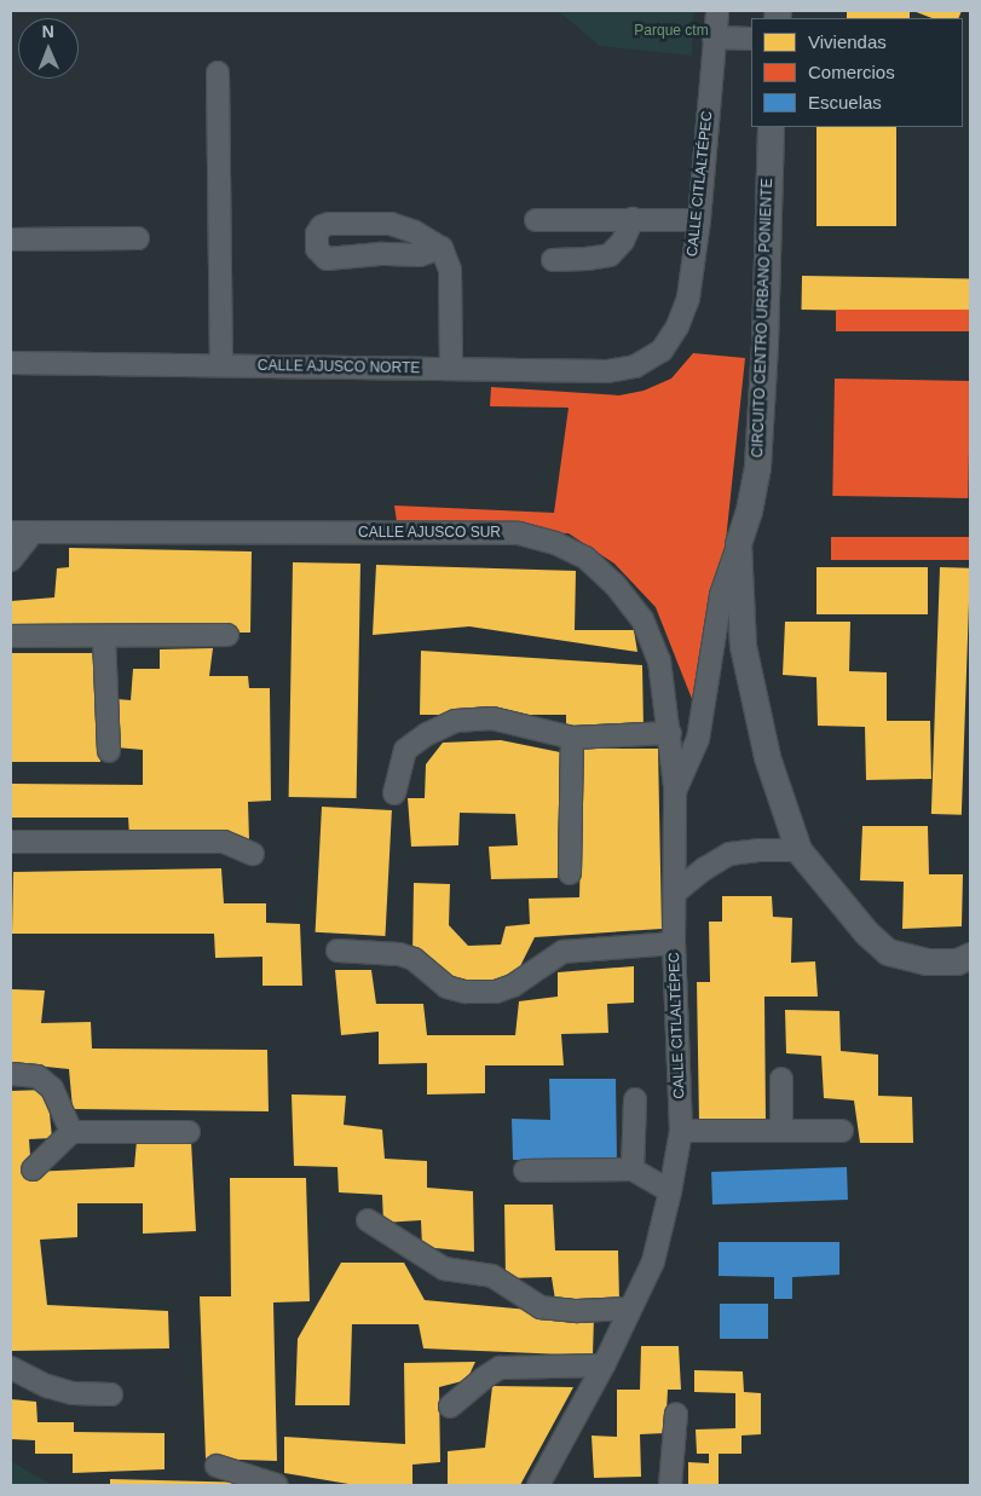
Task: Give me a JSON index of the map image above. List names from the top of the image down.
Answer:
{
  "streets": {
    "street": [
      "CALLE CITLALTÉPEC",
      "CIRCUITO CENTRO URBANO PONIENTE",
      "CALLE AJUSCO NORTE",
      "CALLE AJUSCO SUR"
    ]
  },
  "crossings": [
    ["CALLE CITLALTÉPEC", "CIRCUITO CENTRO URBANO PONIENTE"],
    ["CALLE CITLALTÉPEC", "CALLE AJUSCO NORTE"],
    ["CALLE CITLALTÉPEC", "CALLE AJUSCO SUR"]
  ],
  "parks": ["Parque ctm"],
  "legend": ["Viviendas", "Comercios", "Escuelas"],
  "north": "top"
}
